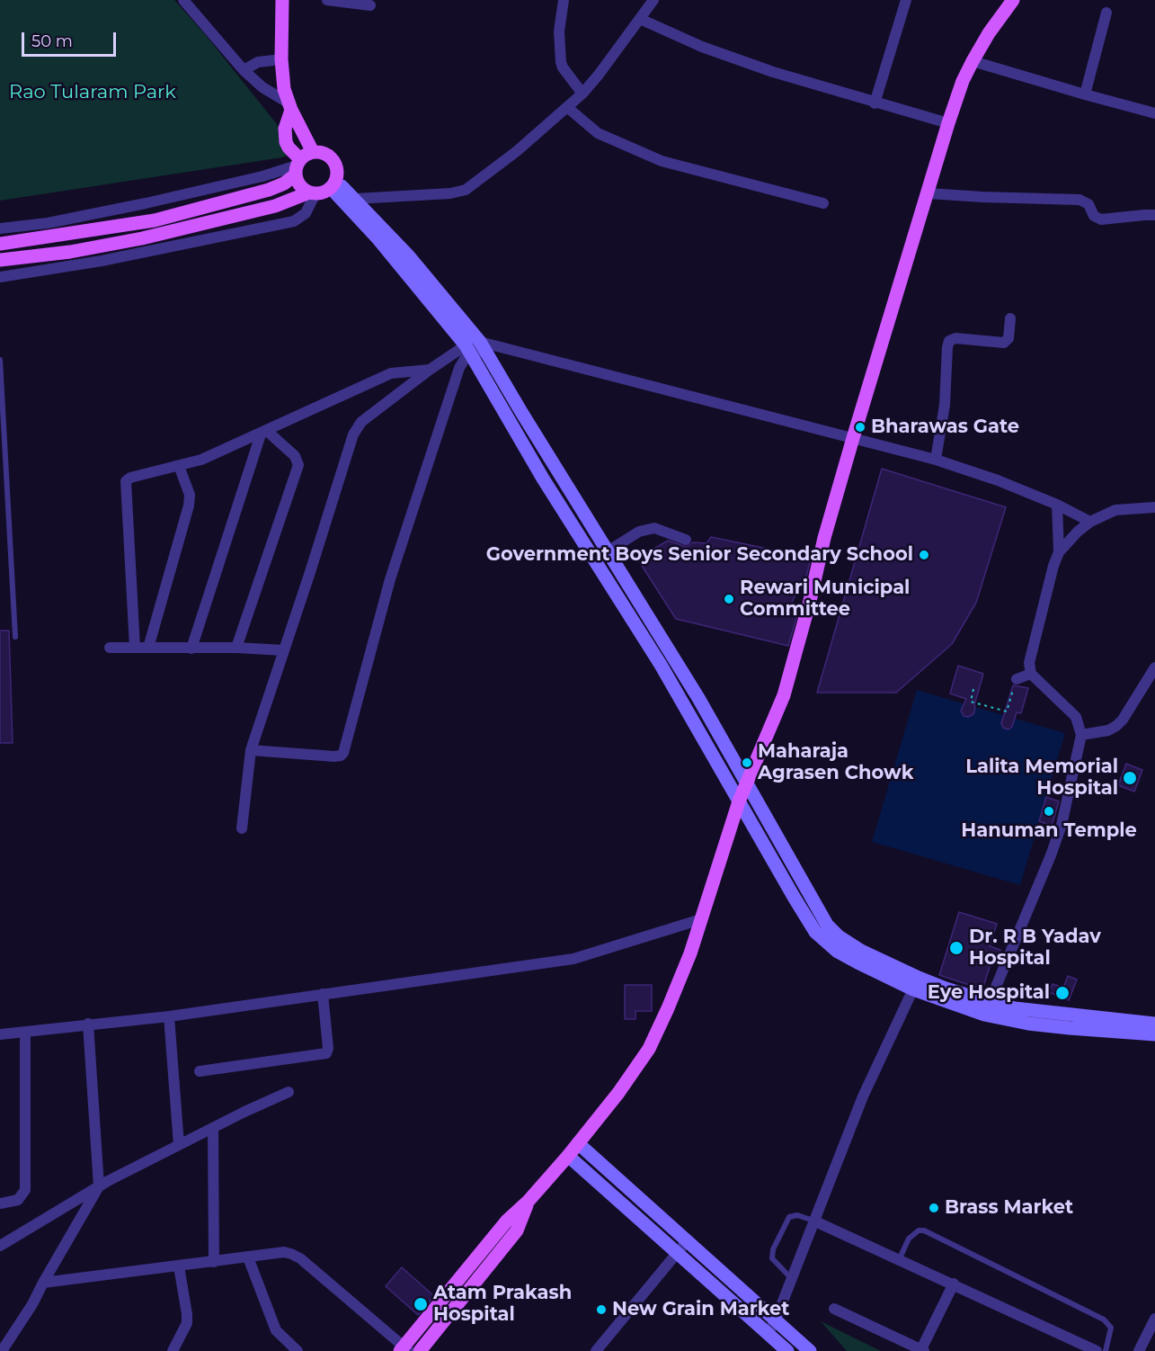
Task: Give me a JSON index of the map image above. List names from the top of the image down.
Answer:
{
  "parks": ["Rao Tularam Park"],
  "places": [
    "Bharawas Gate",
    "Government Boys Senior Secondary School",
    "Rewari Municipal Committee",
    "Maharaja Agrasen Chowk",
    "Lalita Memorial Hospital",
    "Hanuman Temple",
    "Dr. R B Yadav Hospital",
    "Eye Hospital",
    "Brass Market",
    "Atam Prakash Hospital",
    "New Grain Market"
  ],
  "scale_bar": "50 m"
}
